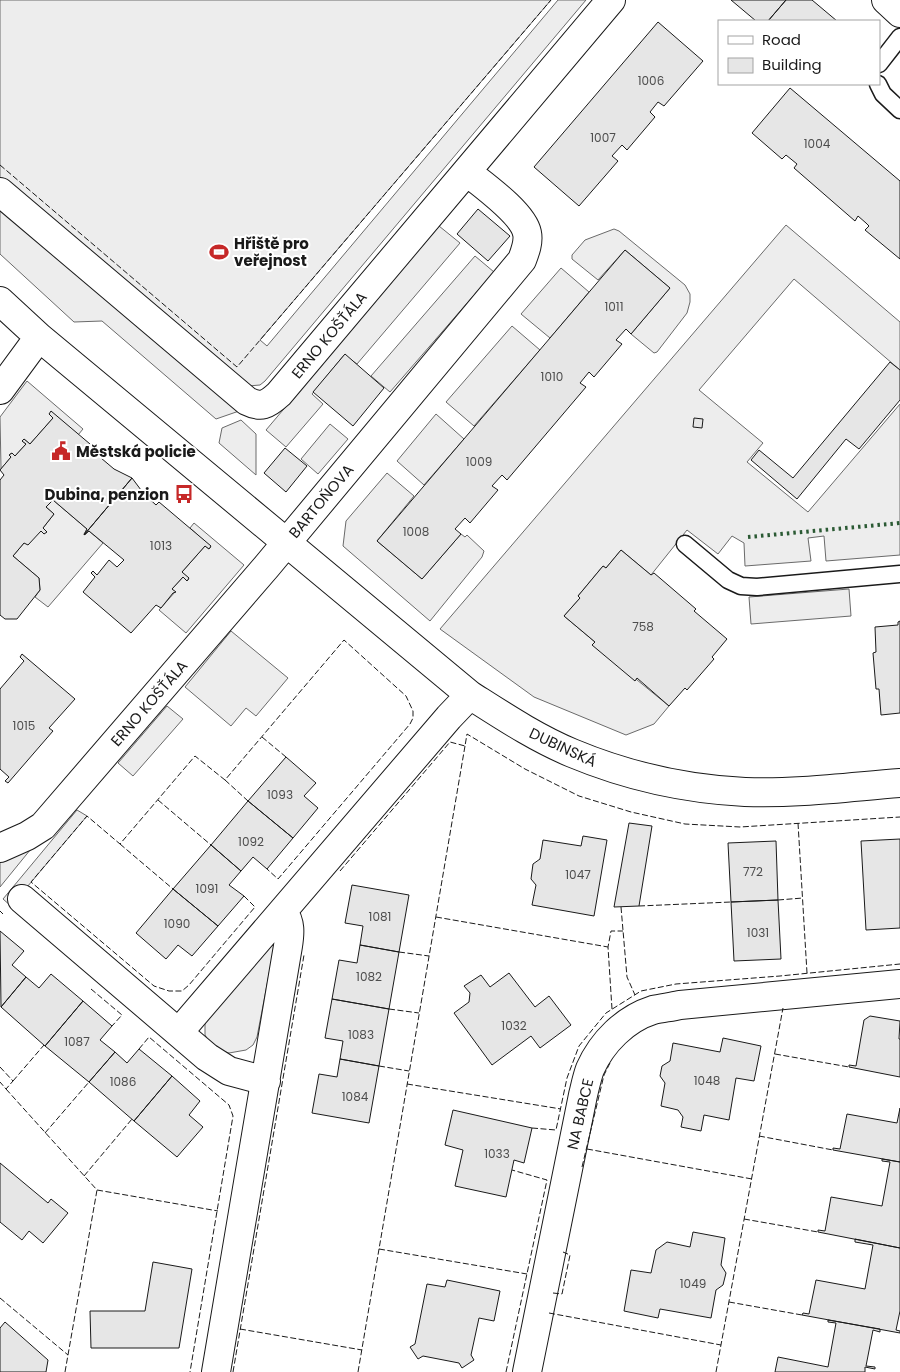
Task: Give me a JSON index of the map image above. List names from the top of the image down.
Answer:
{
  "streets": {
    "street": [
      "ERNO KOŠŤÁLA",
      "BARTOŇOVA",
      "DUBINSKÁ",
      "NA BABCE"
    ]
  },
  "crossings": [
    ["ERNO KOŠŤÁLA", "BARTOŇOVA"],
    ["ERNO KOŠŤÁLA", "DUBINSKÁ"],
    ["BARTOŇOVA", "DUBINSKÁ"]
  ],
  "places": {
    "sports": ["Hřiště pro veřejnost"],
    "public building": ["Městská policie"],
    "bus stop": ["Dubina, penzion"]
  },
  "house_numbers": [
    "1006",
    "1007",
    "1004",
    "1011",
    "1010",
    "1009",
    "1008",
    "1013",
    "758",
    "1015",
    "1093",
    "1092",
    "772",
    "1047",
    "1091",
    "1081",
    "1090",
    "1031",
    "1082",
    "1032",
    "1083",
    "1087",
    "1048",
    "1086",
    "1084",
    "1033",
    "1049"
  ],
  "legend": ["Road", "Building"]
}
